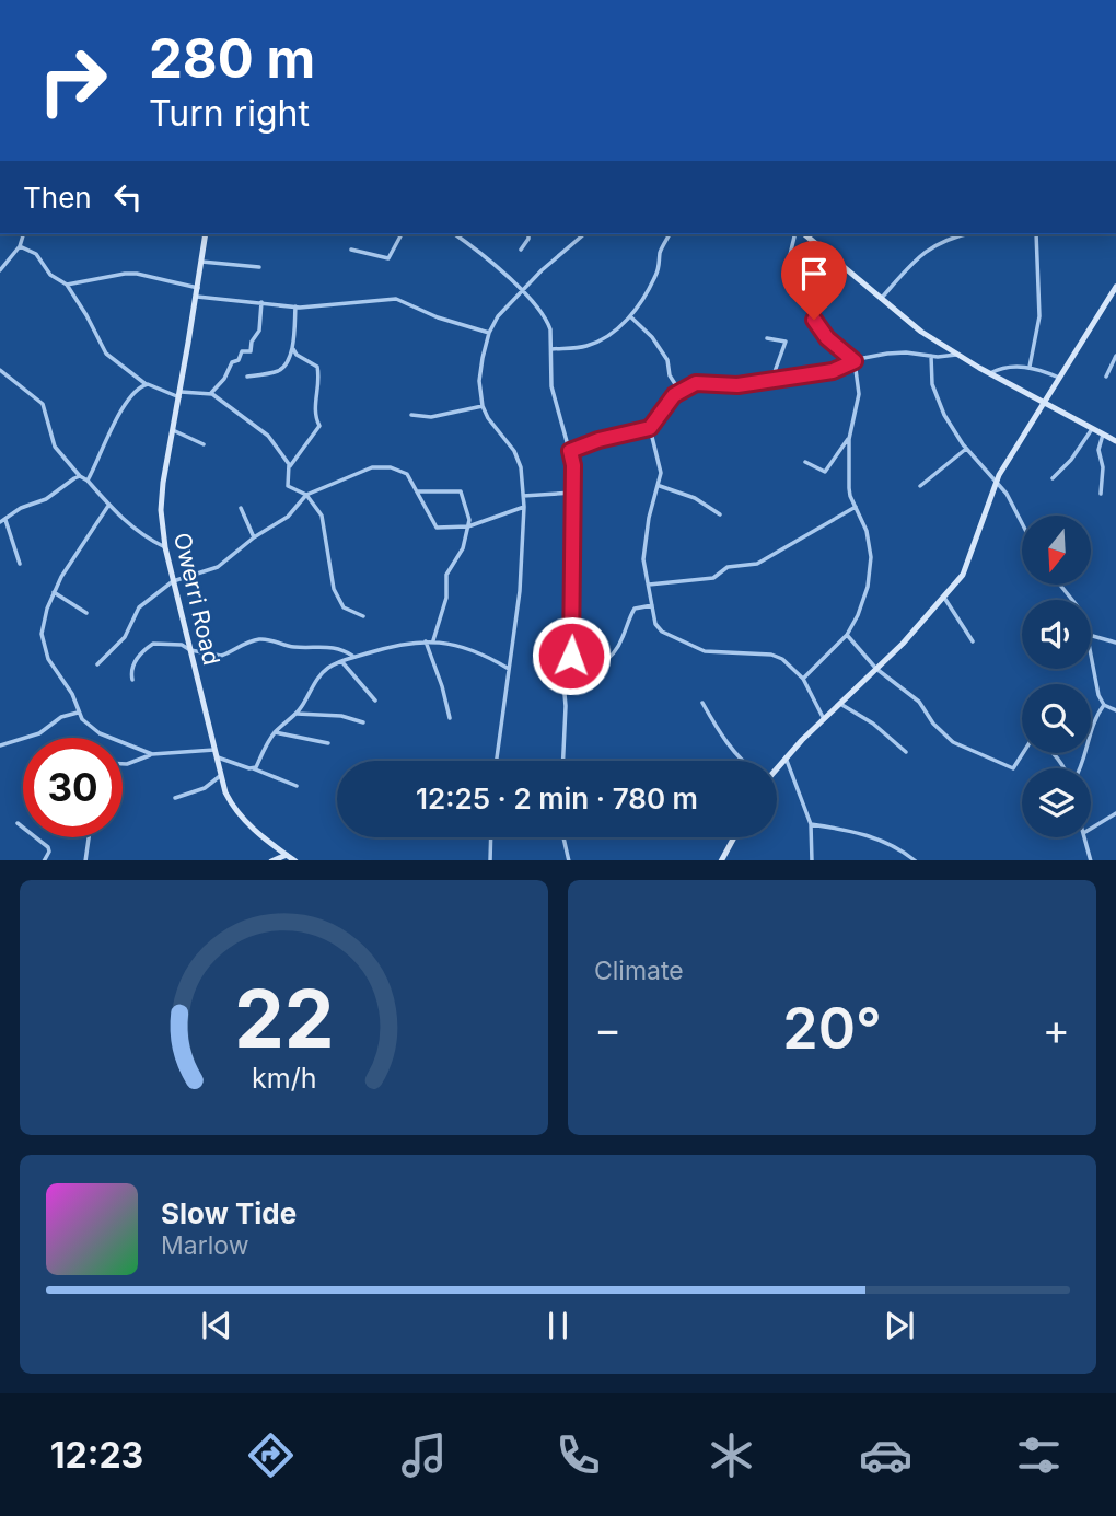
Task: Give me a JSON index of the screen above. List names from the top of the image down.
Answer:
{
  "streets": {
    "main road": ["Owerri Road"]
  },
  "north": "bottom",
  "page": {
    "turn": ["280 m", "Turn right"],
    "then": "Then",
    "limit": "30",
    "trip": "12:25 · 2 min · 780 m",
    "tile": "Climate",
    "heat": ["−", "20°", "+"],
    "song": ["Slow Tide", "Marlow"],
    "tabs": "12:23",
    "gauge": ["22", "km/h"]
  }
}
